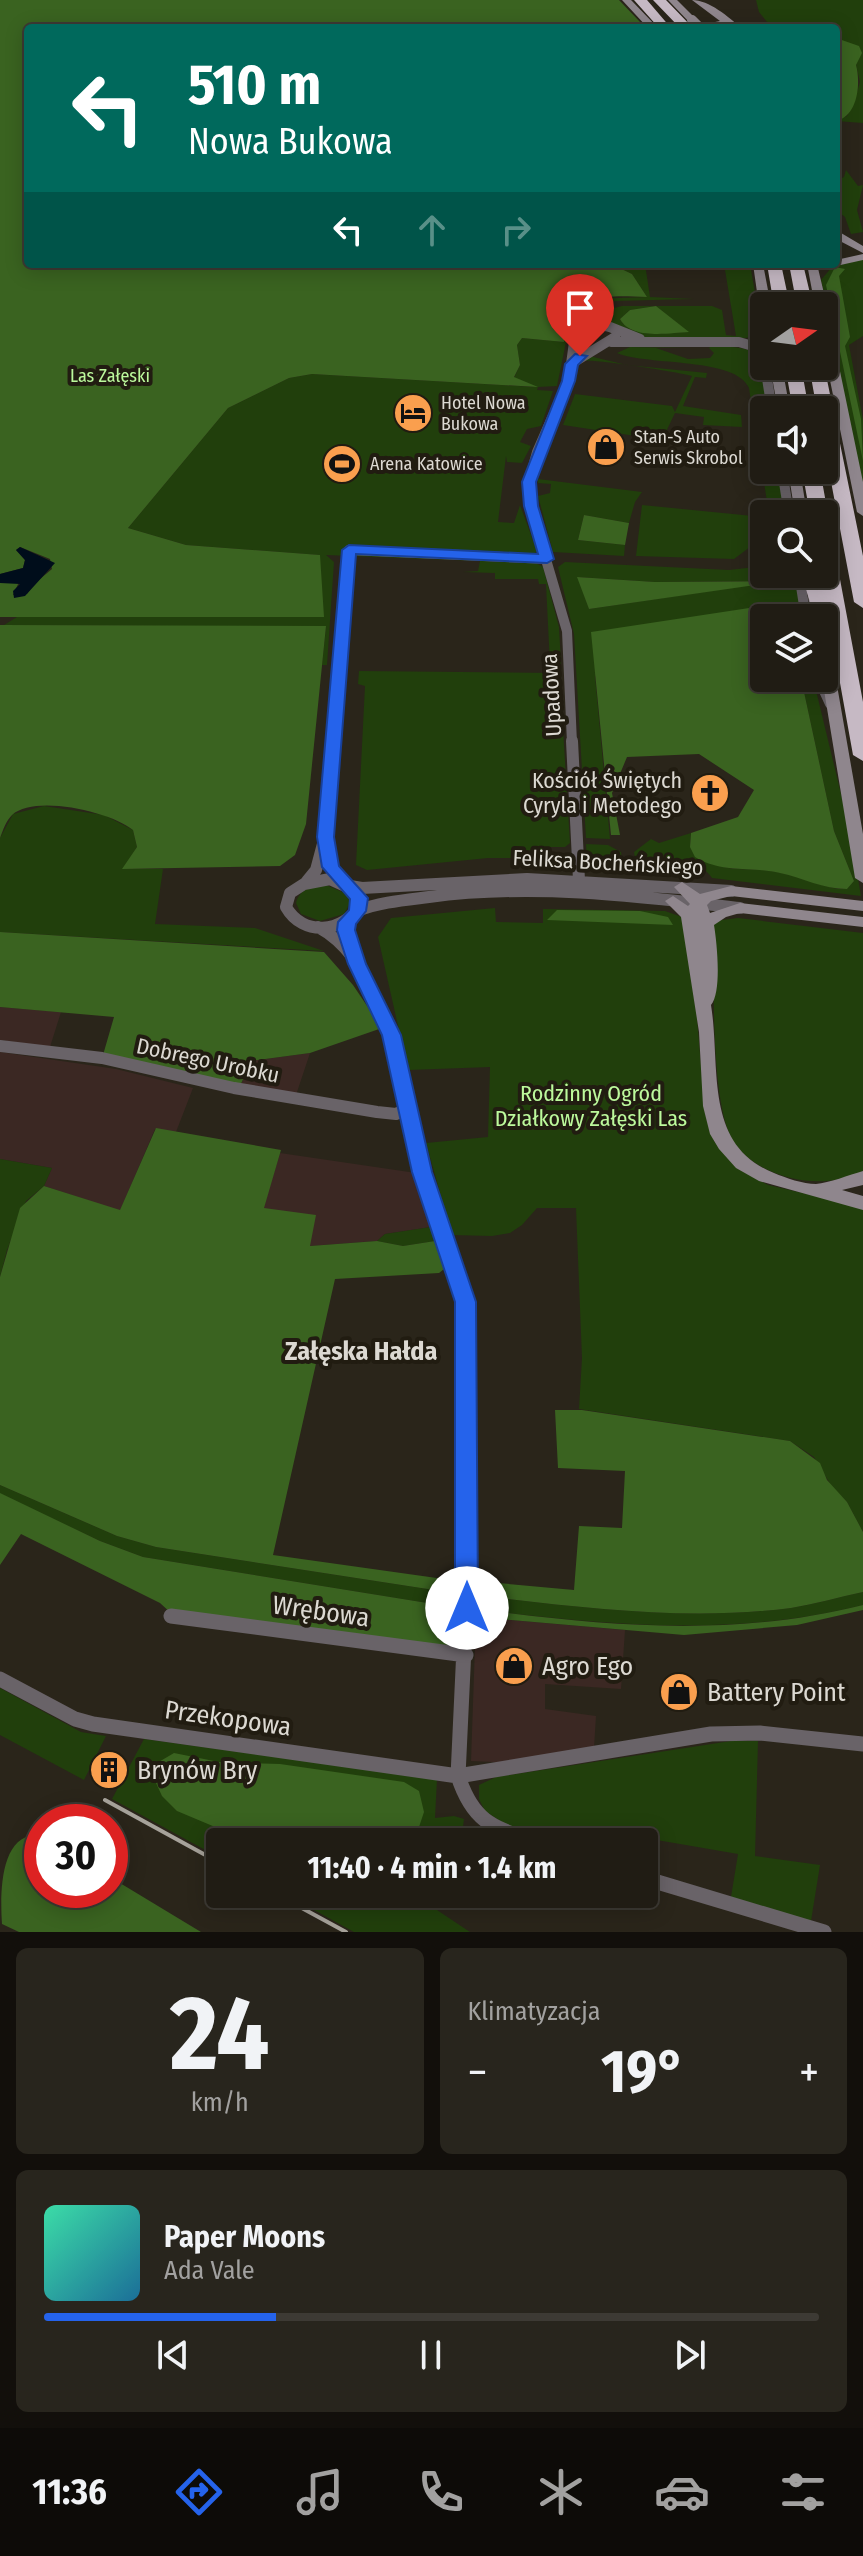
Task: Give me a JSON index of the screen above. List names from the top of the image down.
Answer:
{
  "streets": {
    "main road": ["Feliksa Bocheńskiego"],
    "street": [
      "Upadowa",
      "Dobrego Urobku",
      "Wrębowa",
      "Przekopowa"
    ]
  },
  "crossings": [
    ["Upadowa", "Feliksa Bocheńskiego"]
  ],
  "districts": ["Załęska Hałda"],
  "parks": ["Las Załęski", "Rodzinny Ogród Działkowy Załęski Las"],
  "places": {
    "hotel": ["Hotel Nowa Bukowa"],
    "shop": ["Stan-S Auto Serwis Skrobol", "Agro Ego", "Battery Point"],
    "sports": ["Arena Katowice"],
    "church": ["Kościół Świętych Cyryla i Metodego"],
    "building": ["Brynów Bry"]
  },
  "north": "right",
  "page": {
    "turn": ["510 m", "Nowa Bukowa"],
    "limit": "30",
    "trip": "11:40 · 4 min · 1.4 km",
    "tile": [
      ["24", "km/h"],
      "Klimatyzacja"
    ],
    "heat": ["−", "19°", "+"],
    "song": ["Paper Moons", "Ada Vale"],
    "tabs": "11:36"
  }
}
